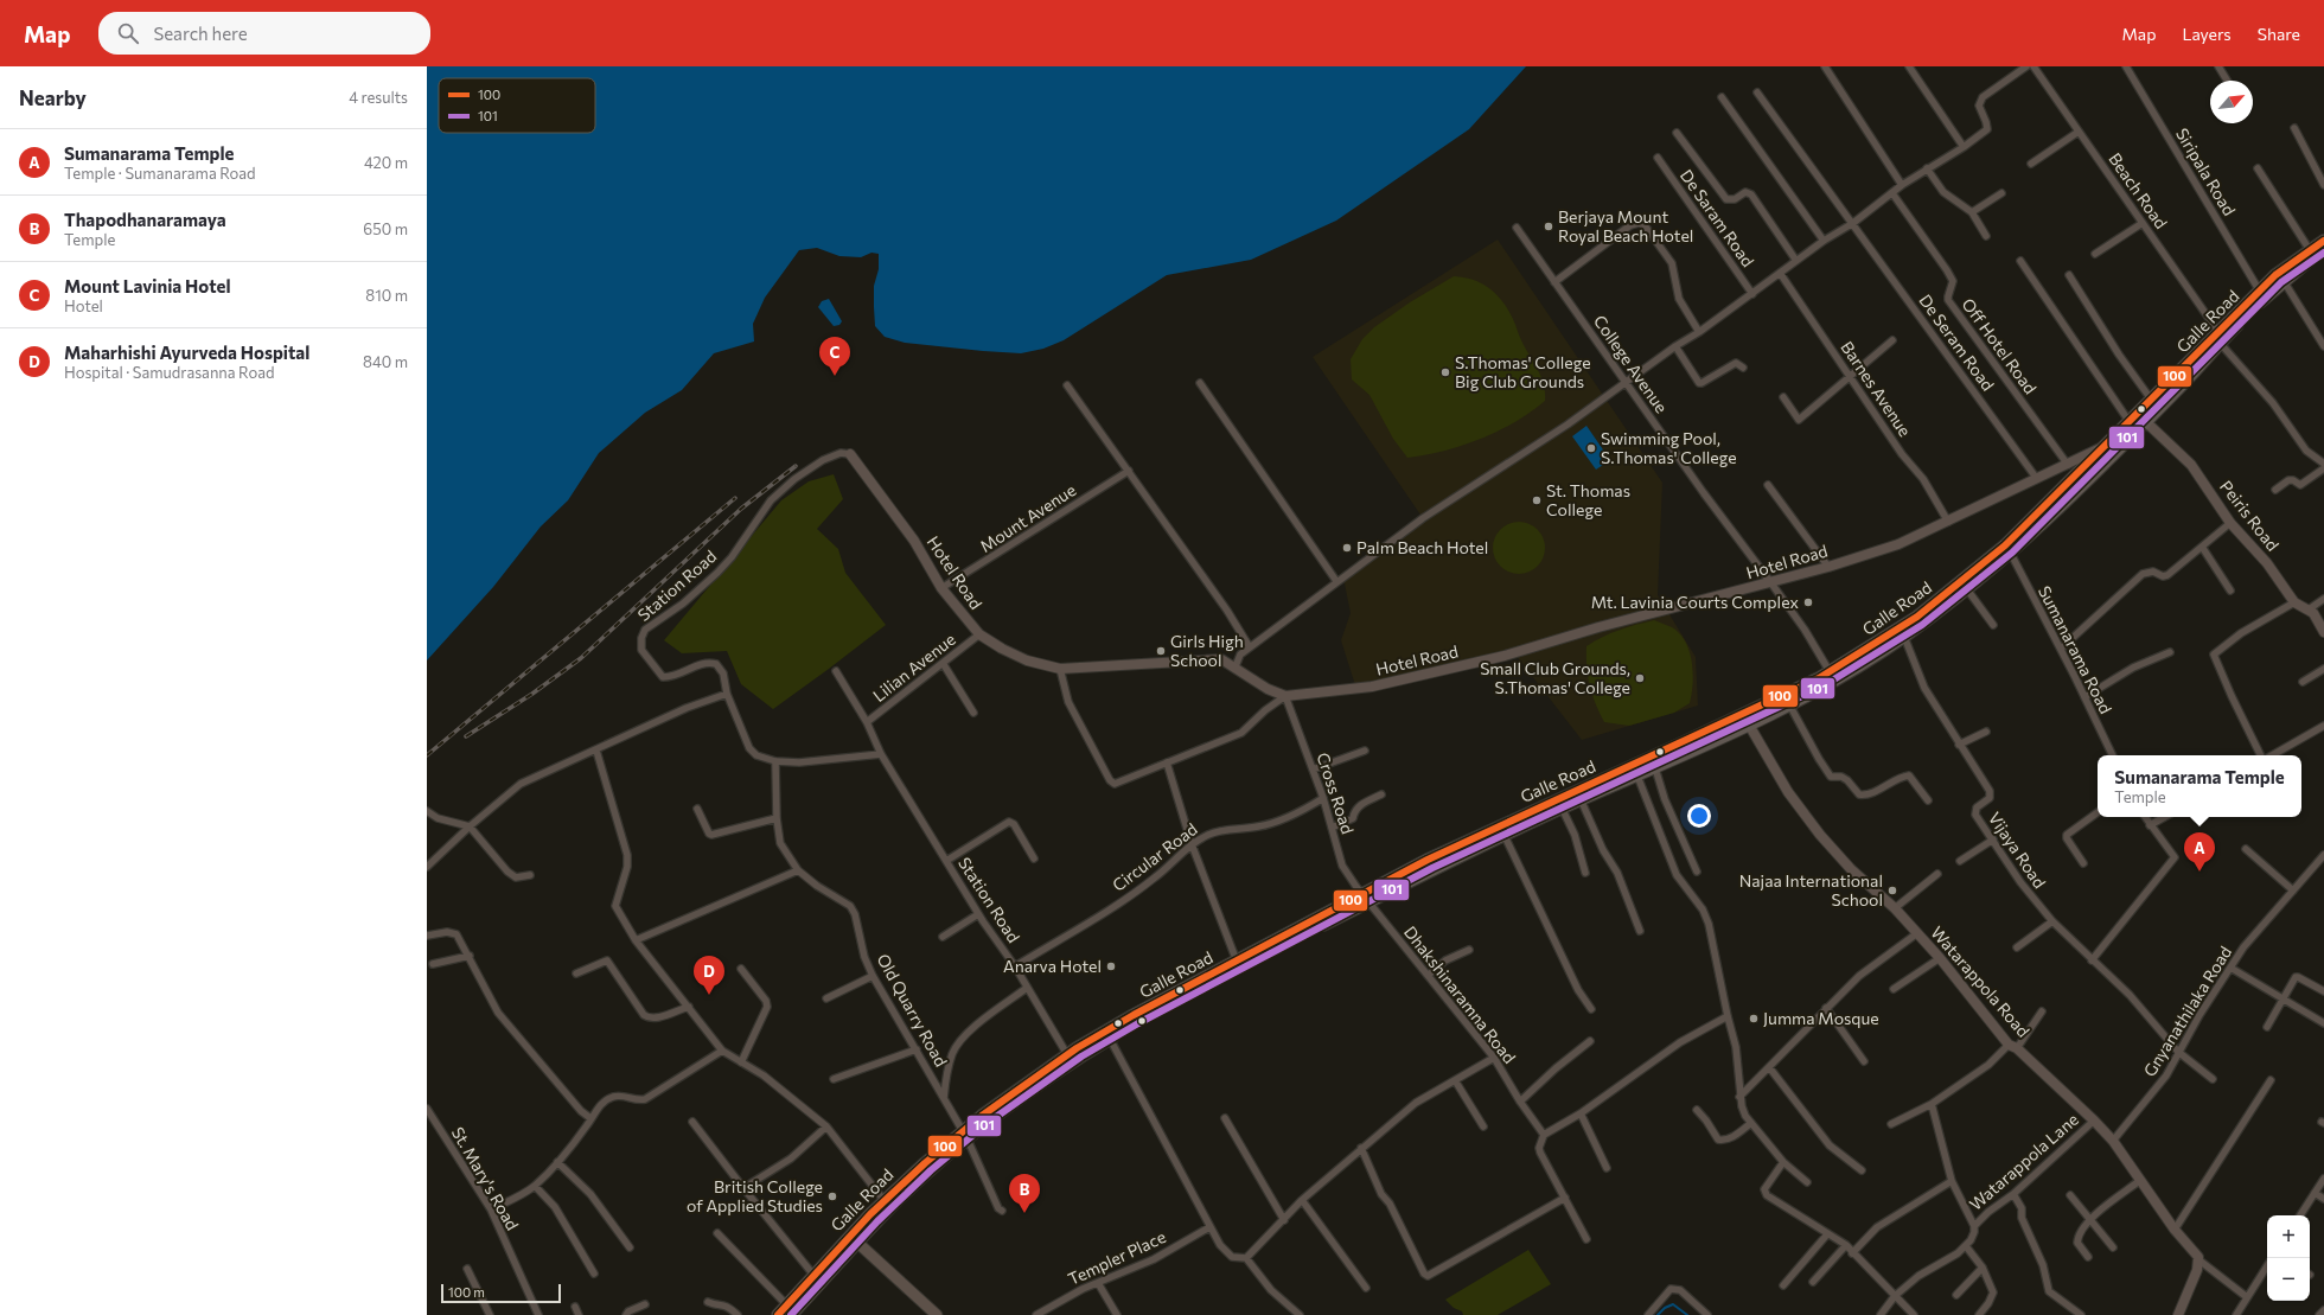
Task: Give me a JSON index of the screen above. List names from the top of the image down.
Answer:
{
  "streets": {
    "highway": ["Galle Road"],
    "street": [
      "Siripala Road",
      "Beach Road",
      "De Saram Road",
      "De Seram Road",
      "Off Hotel Road",
      "College Avenue",
      "Barnes Avenue",
      "Peiris Road",
      "Mount Avenue",
      "Hotel Road",
      "Station Road",
      "Sumanarama Road",
      "Lilian Avenue",
      "Cross Road",
      "Vijaya Road",
      "Circular Road",
      "Watarappola Road",
      "Dhakshinaramna Road",
      "Old Quarry Road",
      "Gnyanathilaka Road",
      "Watarappola Lane",
      "St. Mary's Road",
      "Templer Place"
    ]
  },
  "crossings": [
    ["Siripala Road", "Galle Road"],
    ["Beach Road", "Galle Road"],
    ["Galle Road", "College Avenue"],
    ["Galle Road", "Peiris Road"],
    ["Galle Road", "Hotel Road"],
    ["Galle Road", "Station Road"],
    ["Galle Road", "Sumanarama Road"],
    ["Galle Road", "Cross Road"],
    ["Galle Road", "Vijaya Road"],
    ["Galle Road", "Watarappola Road"],
    ["Galle Road", "Dhakshinaramna Road"],
    ["Galle Road", "Old Quarry Road"],
    ["De Seram Road", "Hotel Road"],
    ["Off Hotel Road", "Hotel Road"],
    ["College Avenue", "Hotel Road"],
    ["Barnes Avenue", "Hotel Road"],
    ["Mount Avenue", "Hotel Road"],
    ["Hotel Road", "Station Road"],
    ["Hotel Road", "Lilian Avenue"],
    ["Hotel Road", "Cross Road"],
    ["Station Road", "Lilian Avenue"],
    ["Station Road", "Circular Road"],
    ["Station Road", "Old Quarry Road"],
    ["Cross Road", "Circular Road"],
    ["Cross Road", "Dhakshinaramna Road"],
    ["Vijaya Road", "Gnyanathilaka Road"],
    ["Watarappola Road", "Gnyanathilaka Road"],
    ["Watarappola Road", "Watarappola Lane"]
  ],
  "places": [
    "Berjaya Mount Royal Beach Hotel",
    "S.Thomas' College Big Club Grounds",
    "Swimming Pool, S.Thomas' College",
    "St. Thomas College",
    "Palm Beach Hotel",
    "Mt. Lavinia Courts Complex",
    "Girls High School",
    "Small Club Grounds, S.Thomas' College",
    "Najaa International School",
    "Anarva Hotel",
    "Jumma Mosque",
    "British College of Applied Studies"
  ],
  "lines": ["transit line 100", "transit line 101"],
  "legend": ["100", "101"],
  "scale_bar": "100 m",
  "north": "top right",
  "page": {
    "header": "Map",
    "search": "Search here",
    "nav": ["Map", "Layers", "Share"],
    "heading": ["Nearby", "4 results"],
    "list": [
      {
        "mark": "A",
        "name": "Sumanarama Temple",
        "note": "Temple · Sumanarama Road",
        "value": "420 m"
      },
      {
        "mark": "B",
        "name": "Thapodhanaramaya",
        "note": "Temple",
        "value": "650 m"
      },
      {
        "mark": "C",
        "name": "Mount Lavinia Hotel",
        "note": "Hotel",
        "value": "810 m"
      },
      {
        "mark": "D",
        "name": "Maharhishi Ayurveda Hospital",
        "note": "Hospital · Samudrasanna Road",
        "value": "840 m"
      }
    ],
    "pins": [
      "C",
      "A",
      "D",
      "B"
    ],
    "popup": ["Sumanarama Temple", "Temple"],
    "map_buttons": ["+", "−"],
    "scale": "100 m"
  }
}
